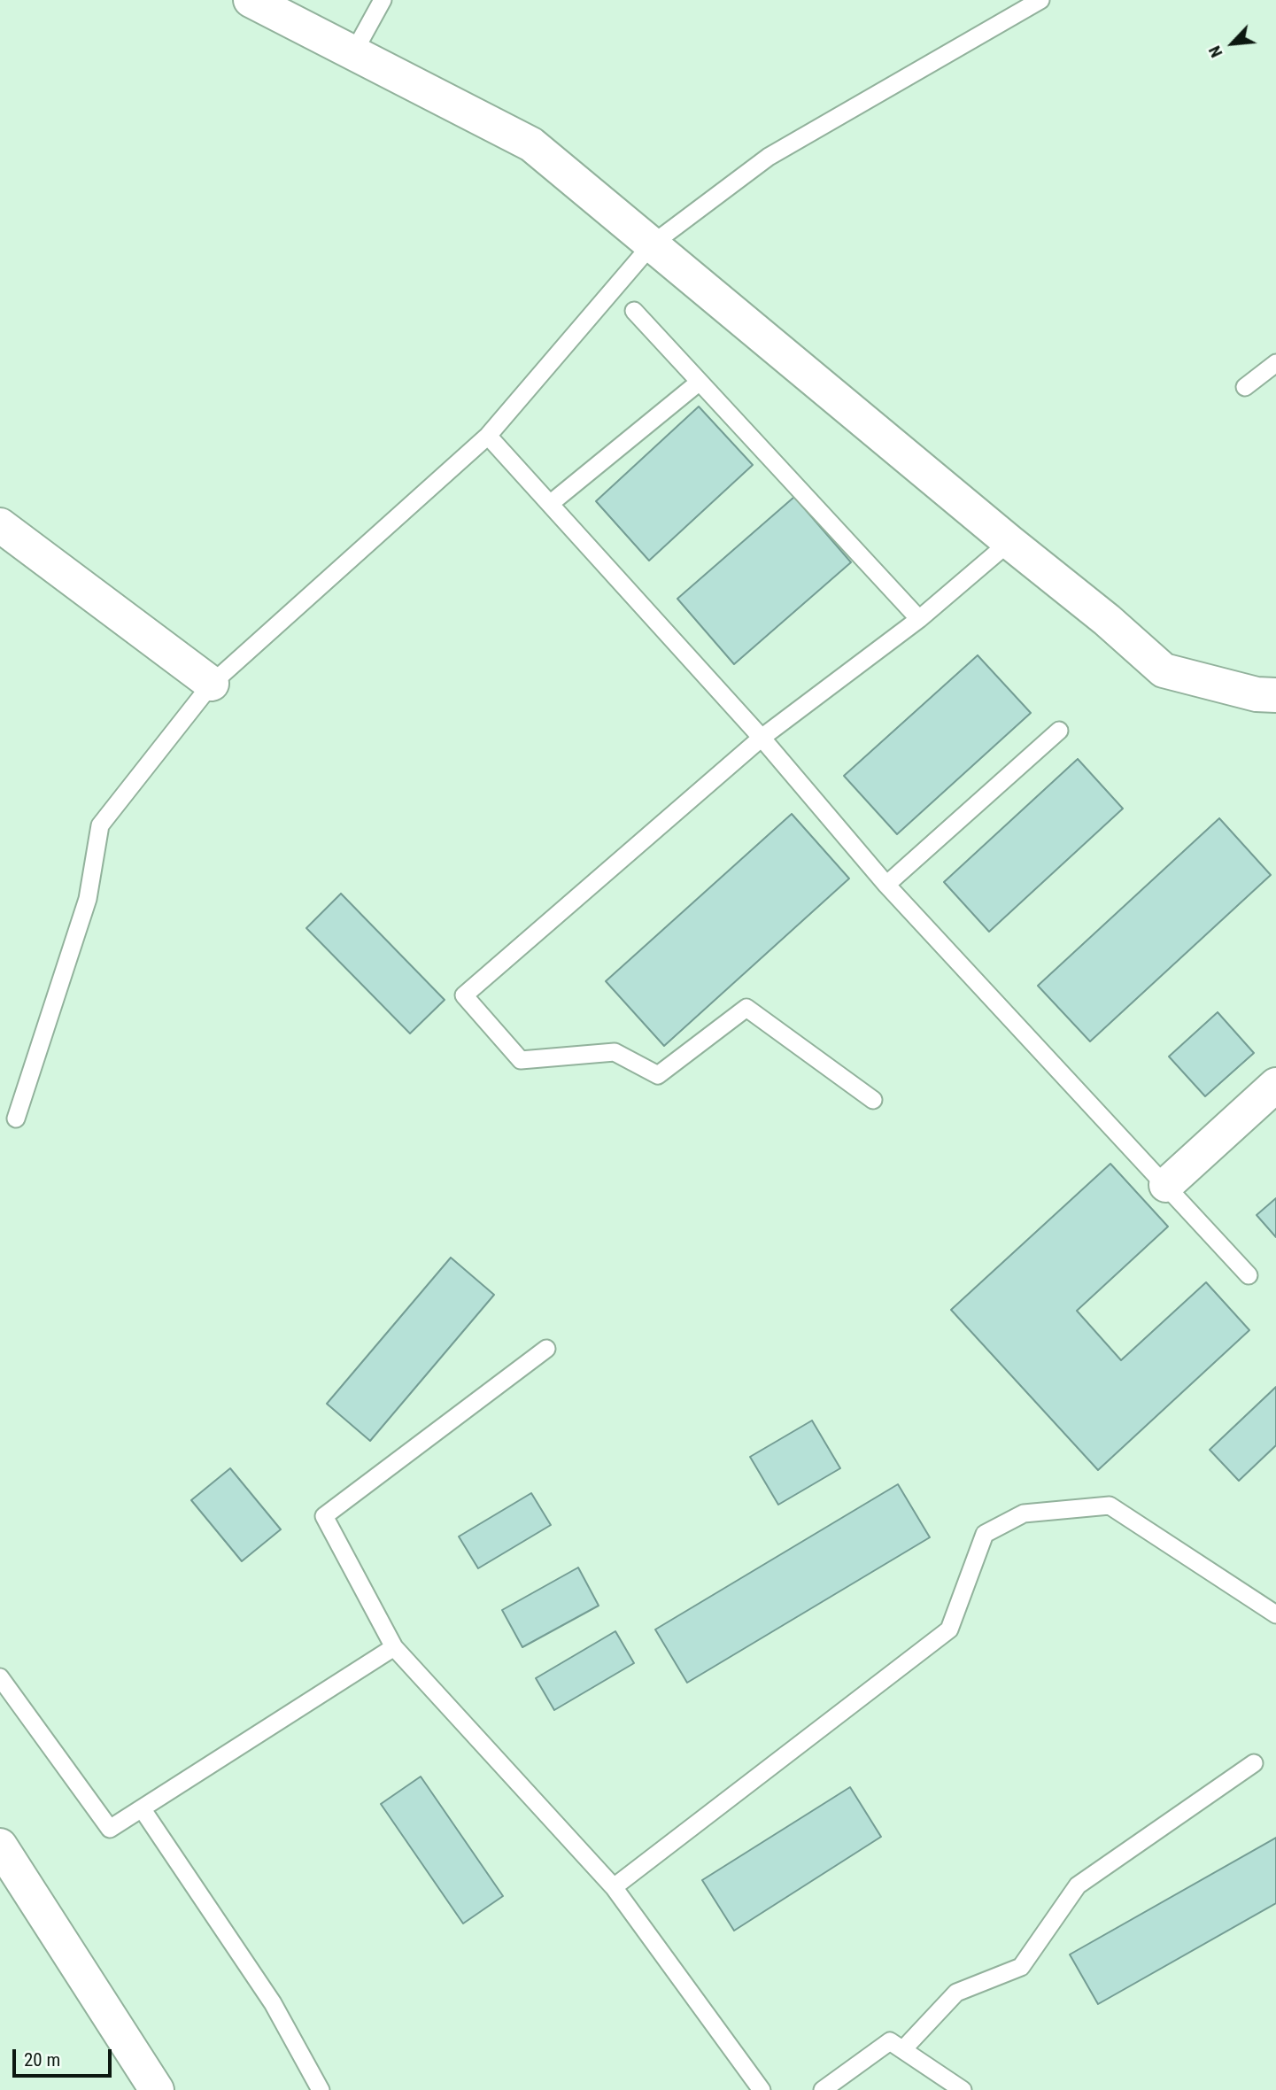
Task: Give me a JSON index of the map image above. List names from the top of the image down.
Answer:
{
  "scale_bar": "20 m",
  "north": "bottom left"
}
